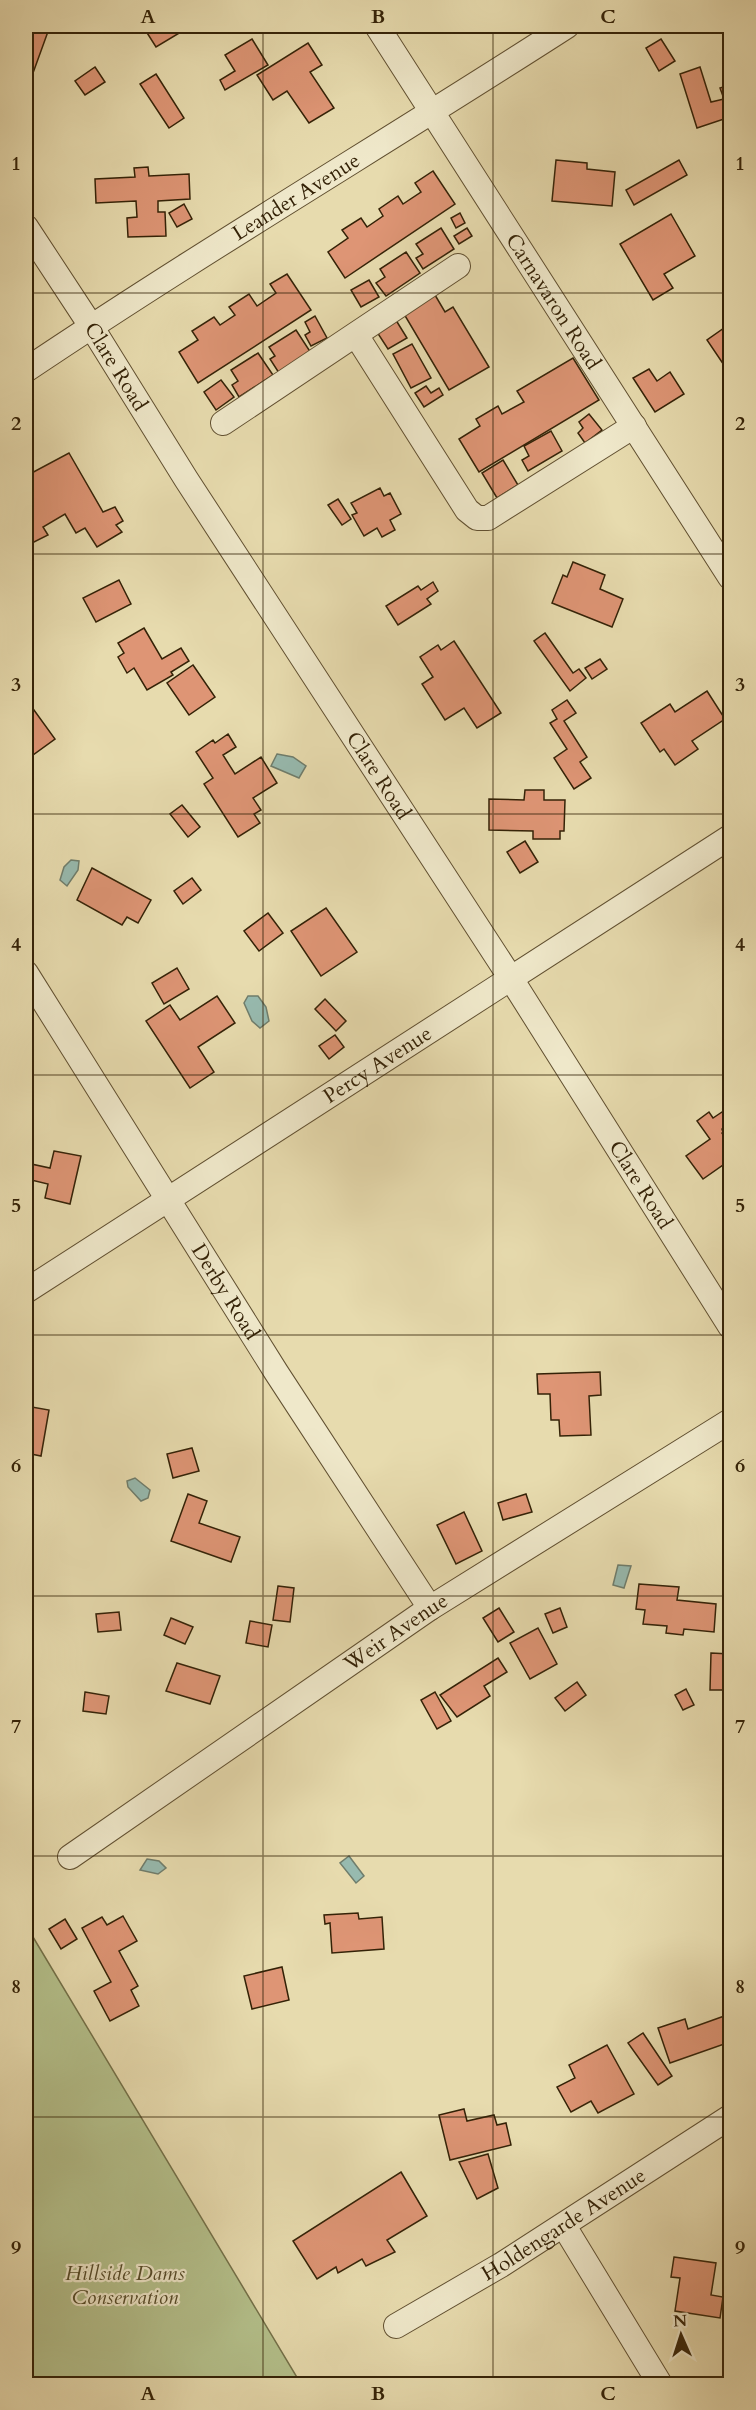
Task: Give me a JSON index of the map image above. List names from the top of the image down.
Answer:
{
  "streets": {
    "street": [
      "Leander Avenue",
      "Carnavaron Road",
      "Clare Road",
      "Percy Avenue",
      "Derby Road",
      "Weir Avenue",
      "Holdengarde Avenue"
    ]
  },
  "crossings": [
    ["Leander Avenue", "Carnavaron Road"],
    ["Leander Avenue", "Clare Road"],
    ["Clare Road", "Percy Avenue"],
    ["Percy Avenue", "Derby Road"],
    ["Derby Road", "Weir Avenue"]
  ],
  "parks": ["Hillside Dams Conservation"],
  "north": "top",
  "grid": {
    "columns": ["A", "B", "C"],
    "rows": [
      "1",
      "2",
      "3",
      "4",
      "5",
      "6",
      "7",
      "8",
      "9"
    ]
  }
}
